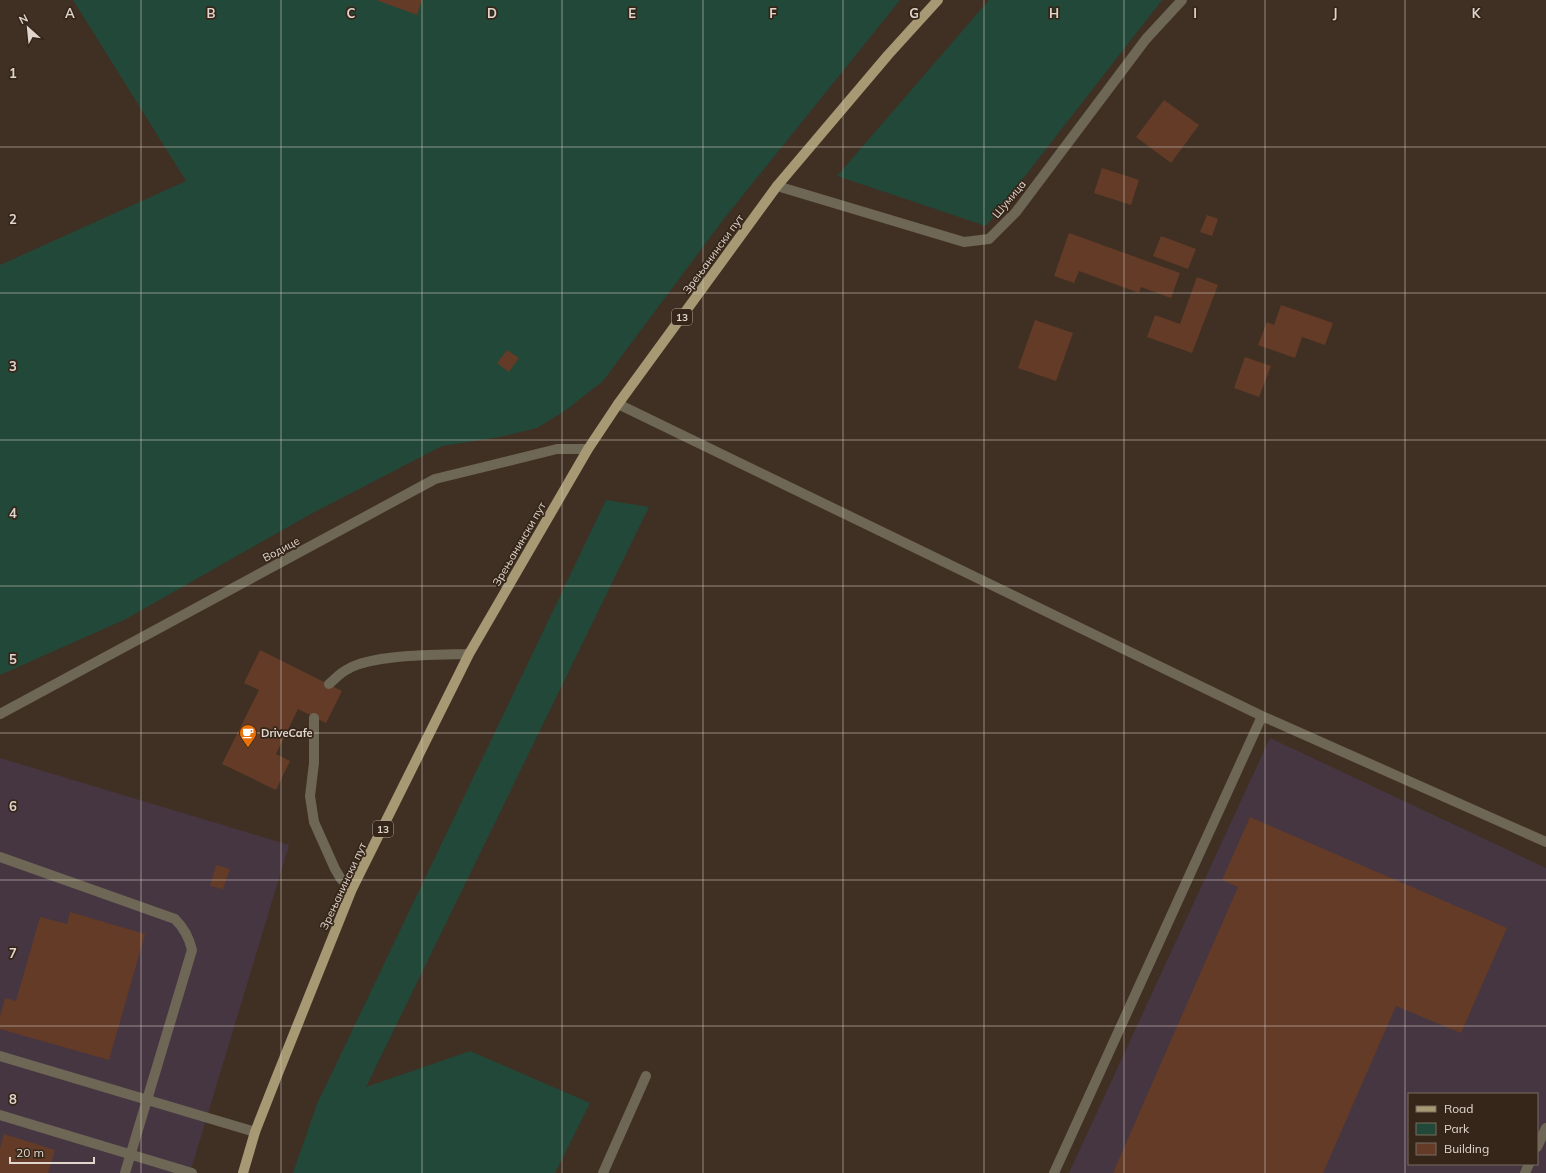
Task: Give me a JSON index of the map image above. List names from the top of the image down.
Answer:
{
  "streets": {
    "main road": ["Зрењанински пут", "13"],
    "street": ["Шумица", "Водице"]
  },
  "crossings": [
    ["Шумица", "Зрењанински пут"],
    ["Зрењанински пут", "Водице"]
  ],
  "places": {
    "cafe": ["DriveCafe"]
  },
  "legend": ["Road", "Park", "Building"],
  "scale_bar": "20 m",
  "north": "top left",
  "grid": {
    "columns": [
      "A",
      "B",
      "C",
      "D",
      "E",
      "F",
      "G",
      "H",
      "I",
      "J",
      "K"
    ],
    "rows": [
      "1",
      "2",
      "3",
      "4",
      "5",
      "6",
      "7",
      "8"
    ]
  }
}
